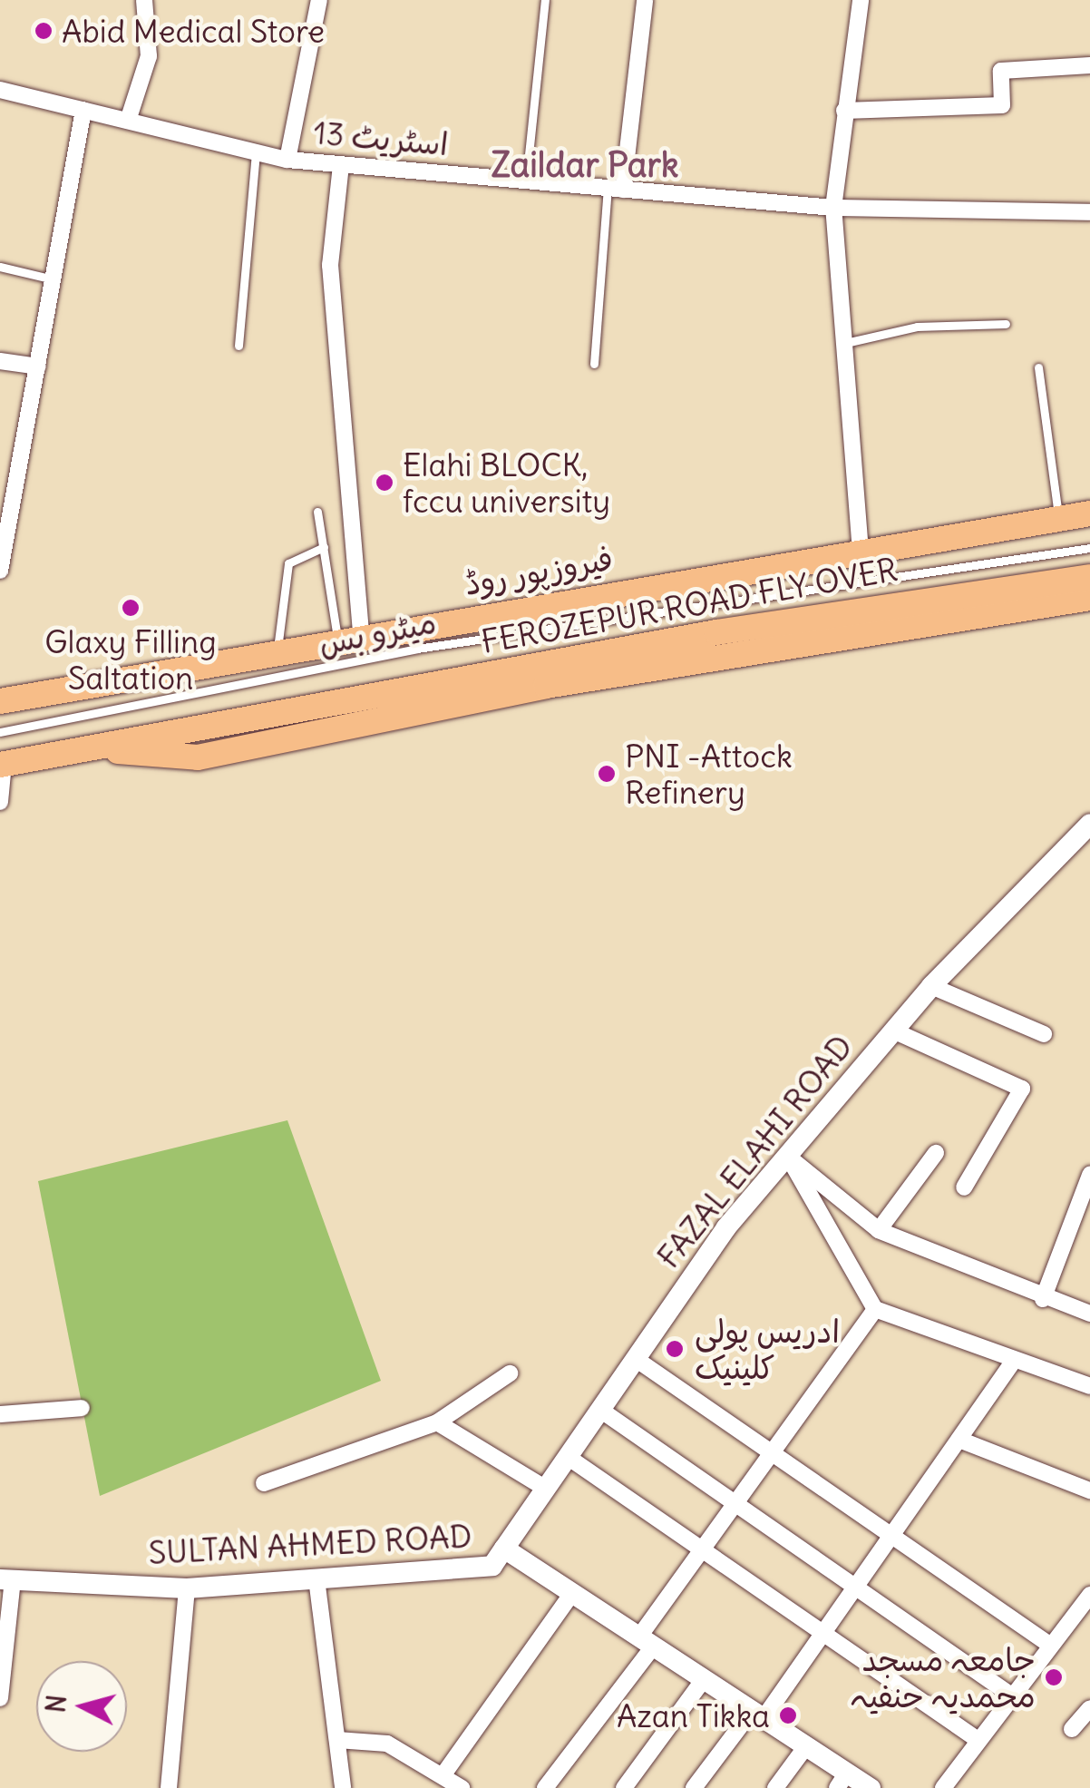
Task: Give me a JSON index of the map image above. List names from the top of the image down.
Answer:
{
  "streets": {
    "main road": ["فیروزپور روڈ", "FEROZEPUR ROAD FLY OVER"],
    "street": ["اسٹریٹ 13", "FAZAL ELAHI ROAD", "SULTAN AHMED ROAD"],
    "lane": ["میٹرو بس"]
  },
  "crossings": [
    ["FAZAL ELAHI ROAD", "SULTAN AHMED ROAD"]
  ],
  "districts": ["Zaildar Park"],
  "places": [
    "Abid Medical Store",
    "Elahi BLOCK, fccu university",
    "Glaxy Filling Saltation",
    "PNI -Attock Refinery",
    "ادریس پولی کلینیک",
    "جامعہ مسجد محمدیہ حنفیہ",
    "Azan Tikka"
  ],
  "north": "left"
}
